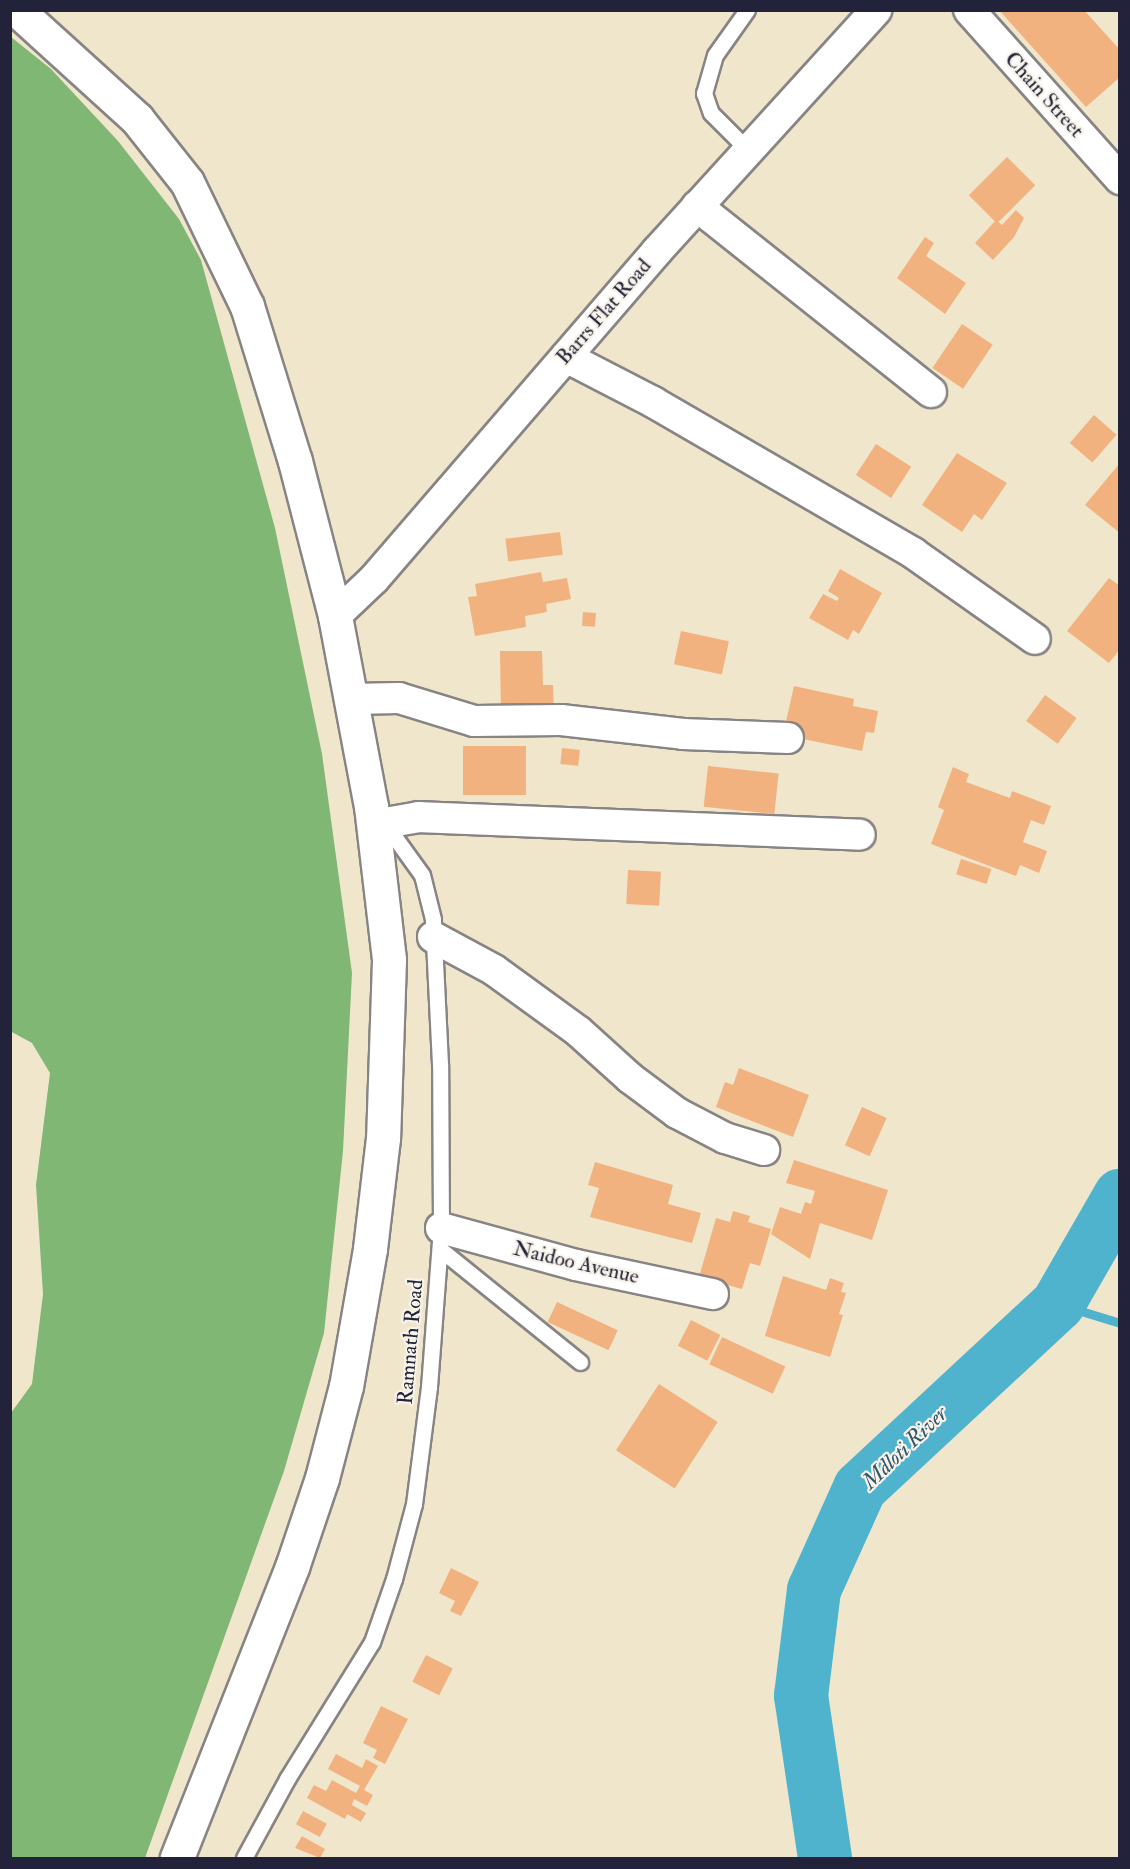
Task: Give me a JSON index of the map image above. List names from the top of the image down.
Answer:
{
  "streets": {
    "street": ["Chain Street", "Barrs Flat Road", "Naidoo Avenue"],
    "lane": ["Ramnath Road"]
  },
  "crossings": [
    ["Naidoo Avenue", "Ramnath Road"]
  ],
  "water": ["Mdloti River"]
}
